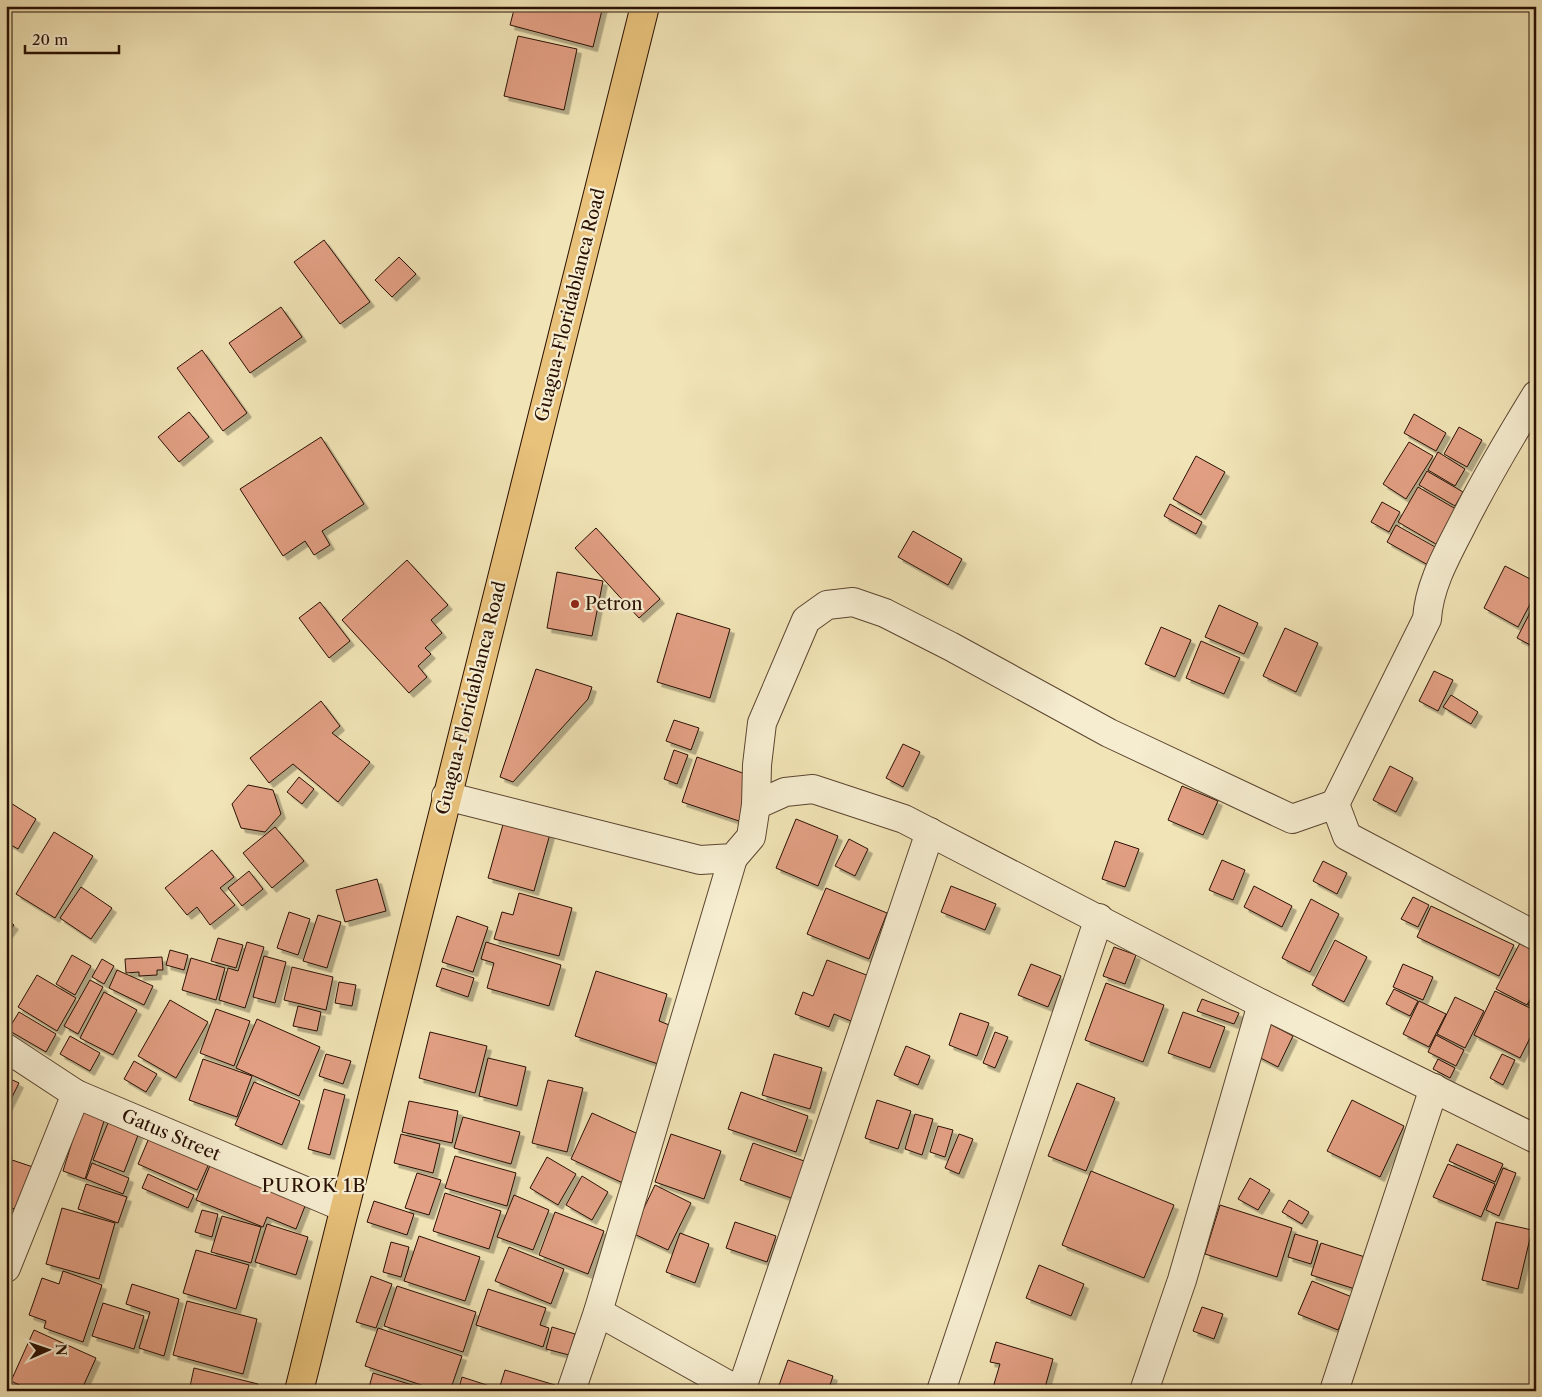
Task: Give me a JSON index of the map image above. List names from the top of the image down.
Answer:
{
  "streets": {
    "main road": ["Guagua-Floridablanca Road"],
    "street": ["Gatus Street"]
  },
  "crossings": [
    ["Guagua-Floridablanca Road", "Gatus Street"]
  ],
  "districts": ["PUROK 1B"],
  "places": ["Petron"],
  "scale_bar": "20 m",
  "north": "right"
}
